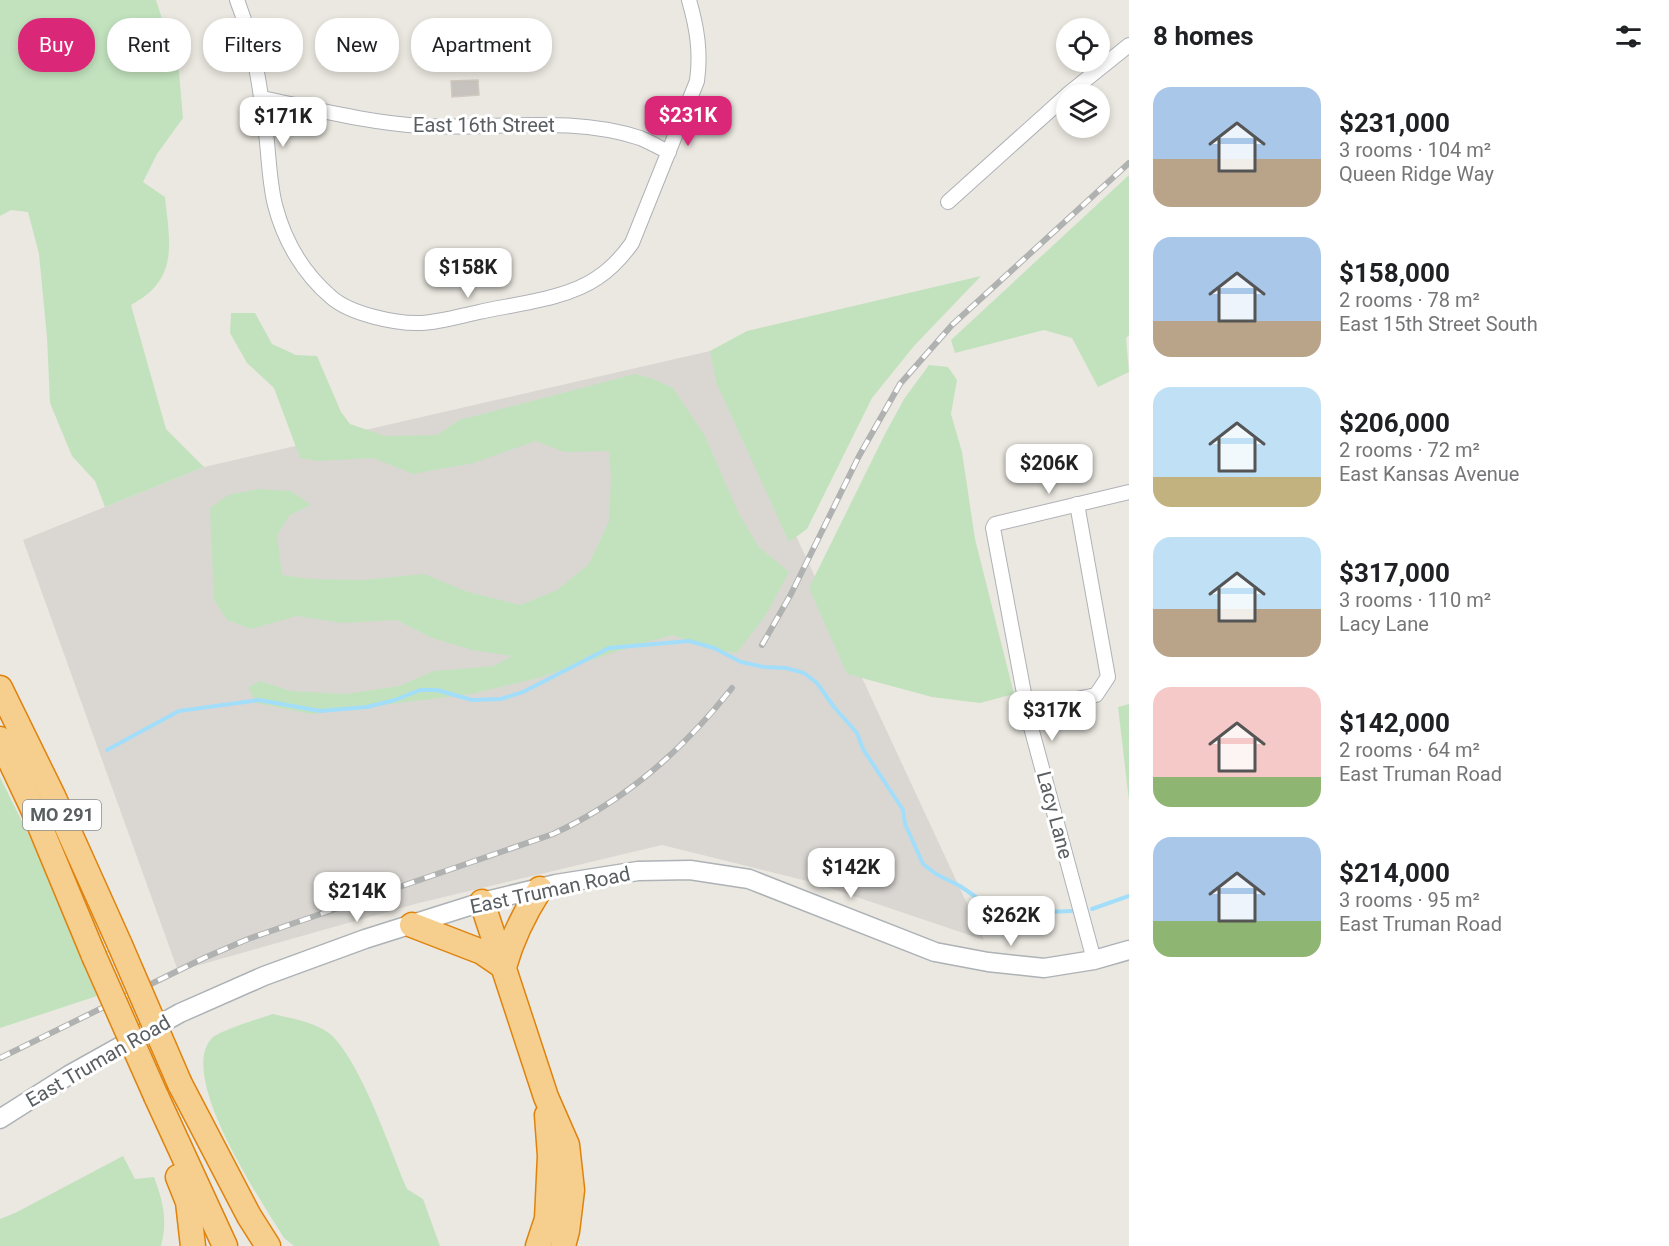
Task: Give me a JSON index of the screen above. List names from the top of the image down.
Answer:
{
  "streets": {
    "highway": ["MO 291"],
    "main road": ["East Truman Road"],
    "street": ["East 16th Street", "Lacy Lane"]
  },
  "crossings": [
    ["Lacy Lane", "East Truman Road"]
  ],
  "page": {
    "heading": "8 homes",
    "chip": [
      "Buy",
      "Rent",
      "Filters",
      "New",
      "Apartment"
    ],
    "list": [
      {
        "name": "$231,000",
        "note": "3 rooms · 104 m² · Queen Ridge Way"
      },
      {
        "name": "$158,000",
        "note": "2 rooms · 78 m² · East 15th Street South"
      },
      {
        "name": "$206,000",
        "note": "2 rooms · 72 m² · East Kansas Avenue"
      },
      {
        "name": "$317,000",
        "note": "3 rooms · 110 m² · Lacy Lane"
      },
      {
        "name": "$142,000",
        "note": "2 rooms · 64 m² · East Truman Road"
      },
      {
        "name": "$214,000",
        "note": "3 rooms · 95 m² · East Truman Road"
      }
    ],
    "price": [
      "$231K",
      "$171K",
      "$158K",
      "$206K",
      "$317K",
      "$142K",
      "$214K",
      "$262K"
    ]
  }
}
